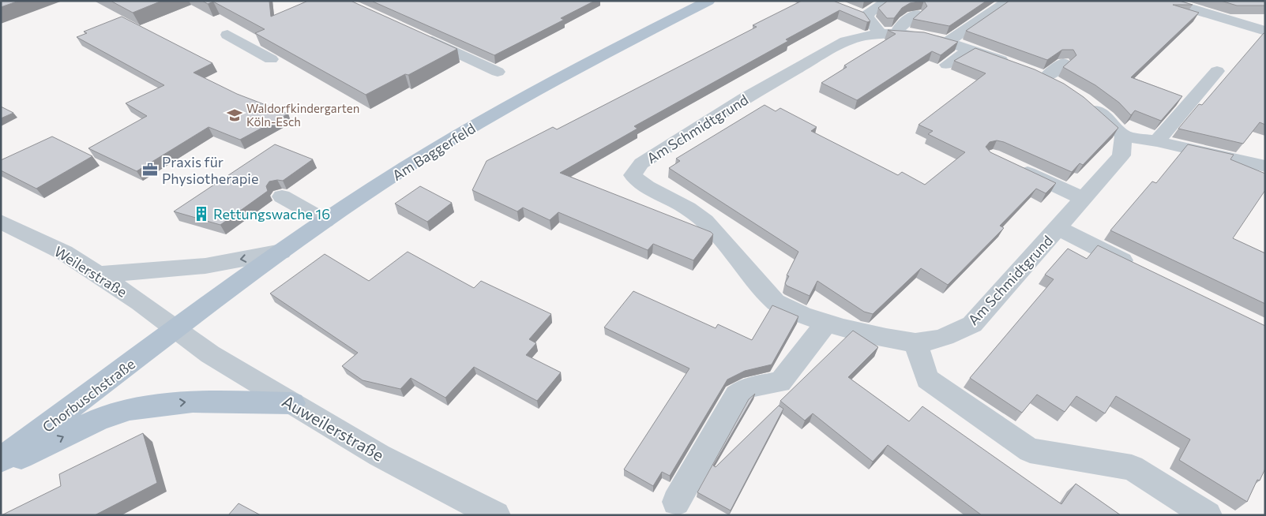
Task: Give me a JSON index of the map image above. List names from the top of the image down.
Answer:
{
  "streets": {
    "main road": ["Am Baggerfeld", "Chorbuschstraße"],
    "street": ["Am Schmidtgrund", "Weilerstraße", "Auweilerstraße"]
  },
  "crossings": [
    ["Am Baggerfeld", "Weilerstraße"],
    ["Am Baggerfeld", "Chorbuschstraße"],
    ["Am Baggerfeld", "Auweilerstraße"],
    ["Weilerstraße", "Chorbuschstraße"],
    ["Weilerstraße", "Auweilerstraße"],
    ["Chorbuschstraße", "Auweilerstraße"]
  ],
  "places": {
    "school or university": ["Waldorfkindergarten Köln-Esch"],
    "office": ["Praxis für Physiotherapie"],
    "building": ["Rettungswache 16"]
  }
}
